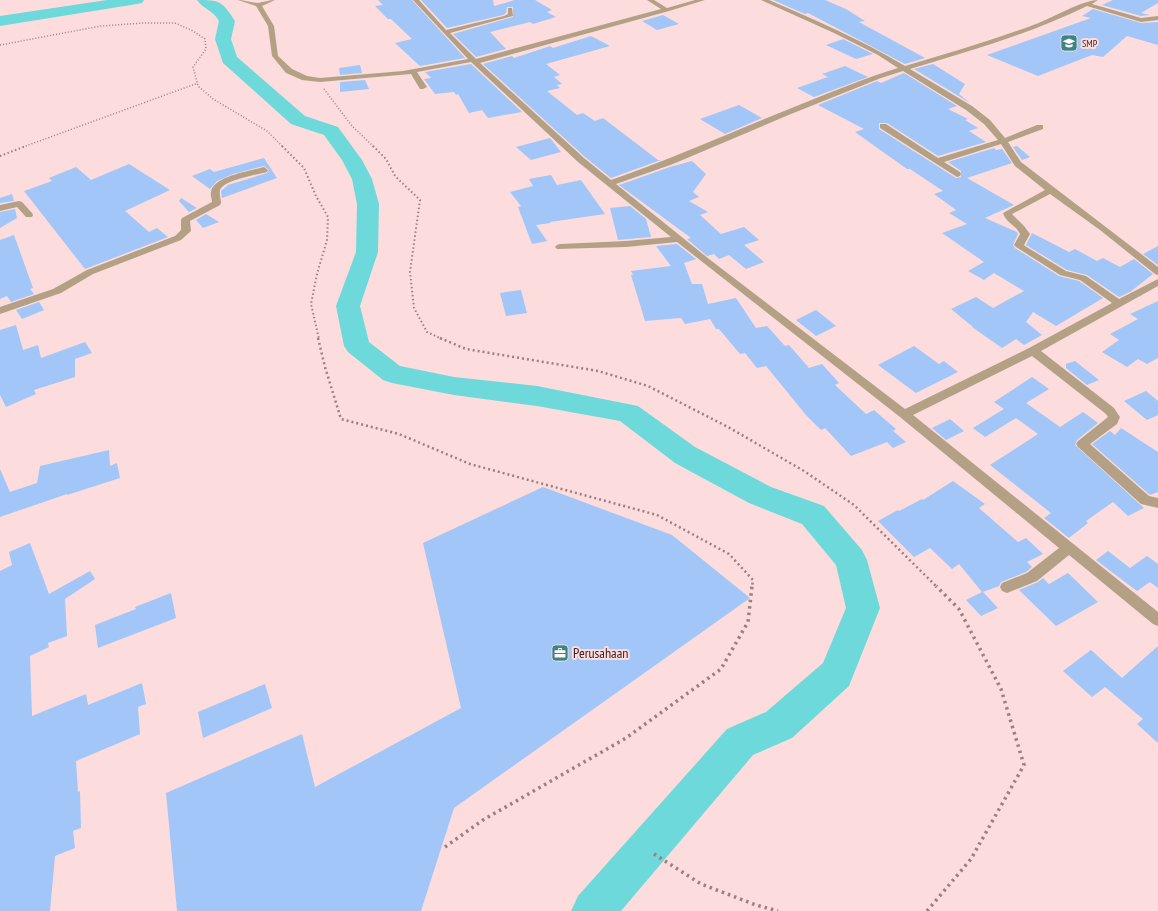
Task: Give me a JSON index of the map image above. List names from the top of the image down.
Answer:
{
  "places": {
    "school or university": ["SMP"],
    "office": ["Perusahaan"]
  }
}
